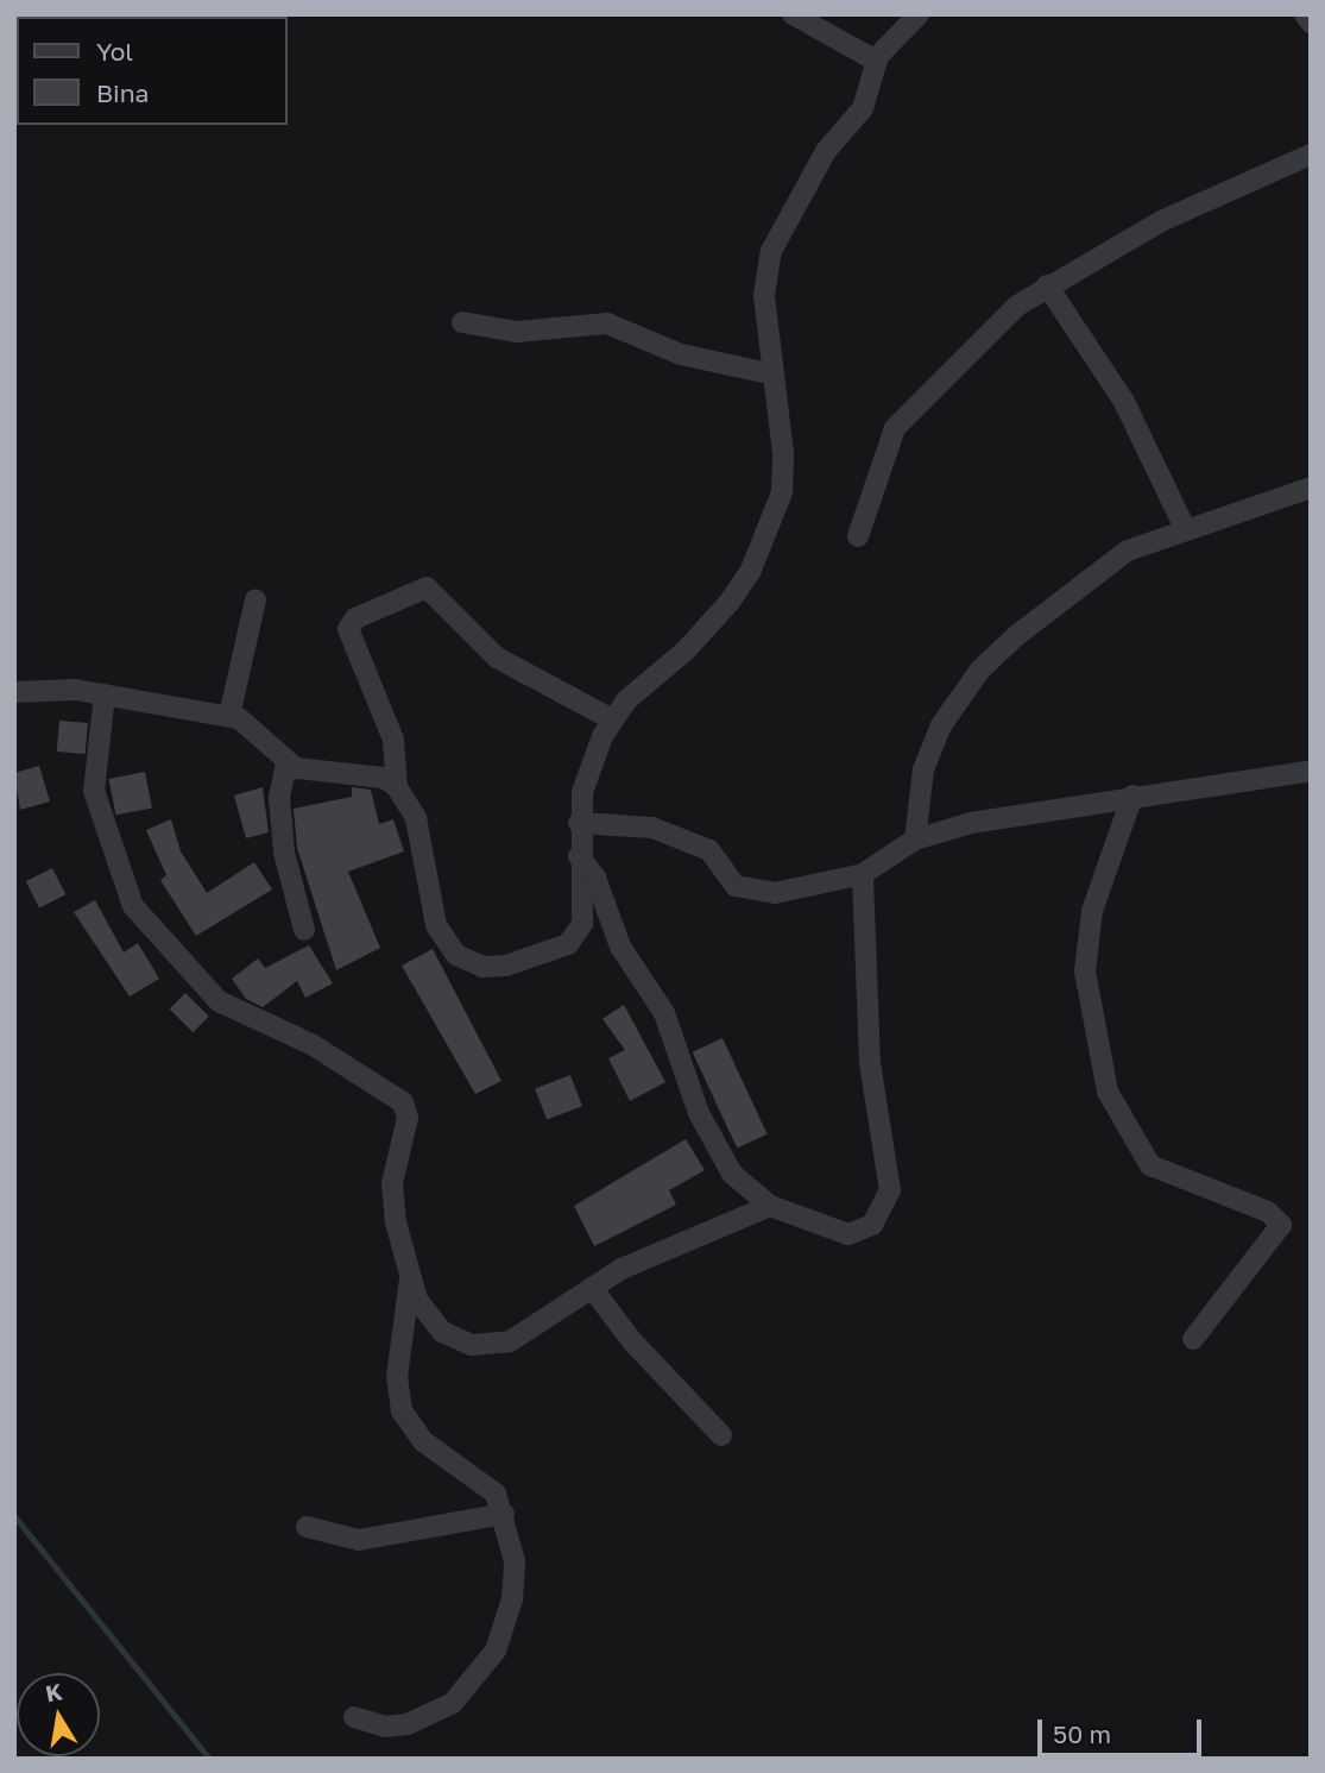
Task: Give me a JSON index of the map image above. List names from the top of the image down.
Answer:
{
  "legend": ["Yol", "Bina"],
  "scale_bar": "50 m",
  "north": "top"
}
